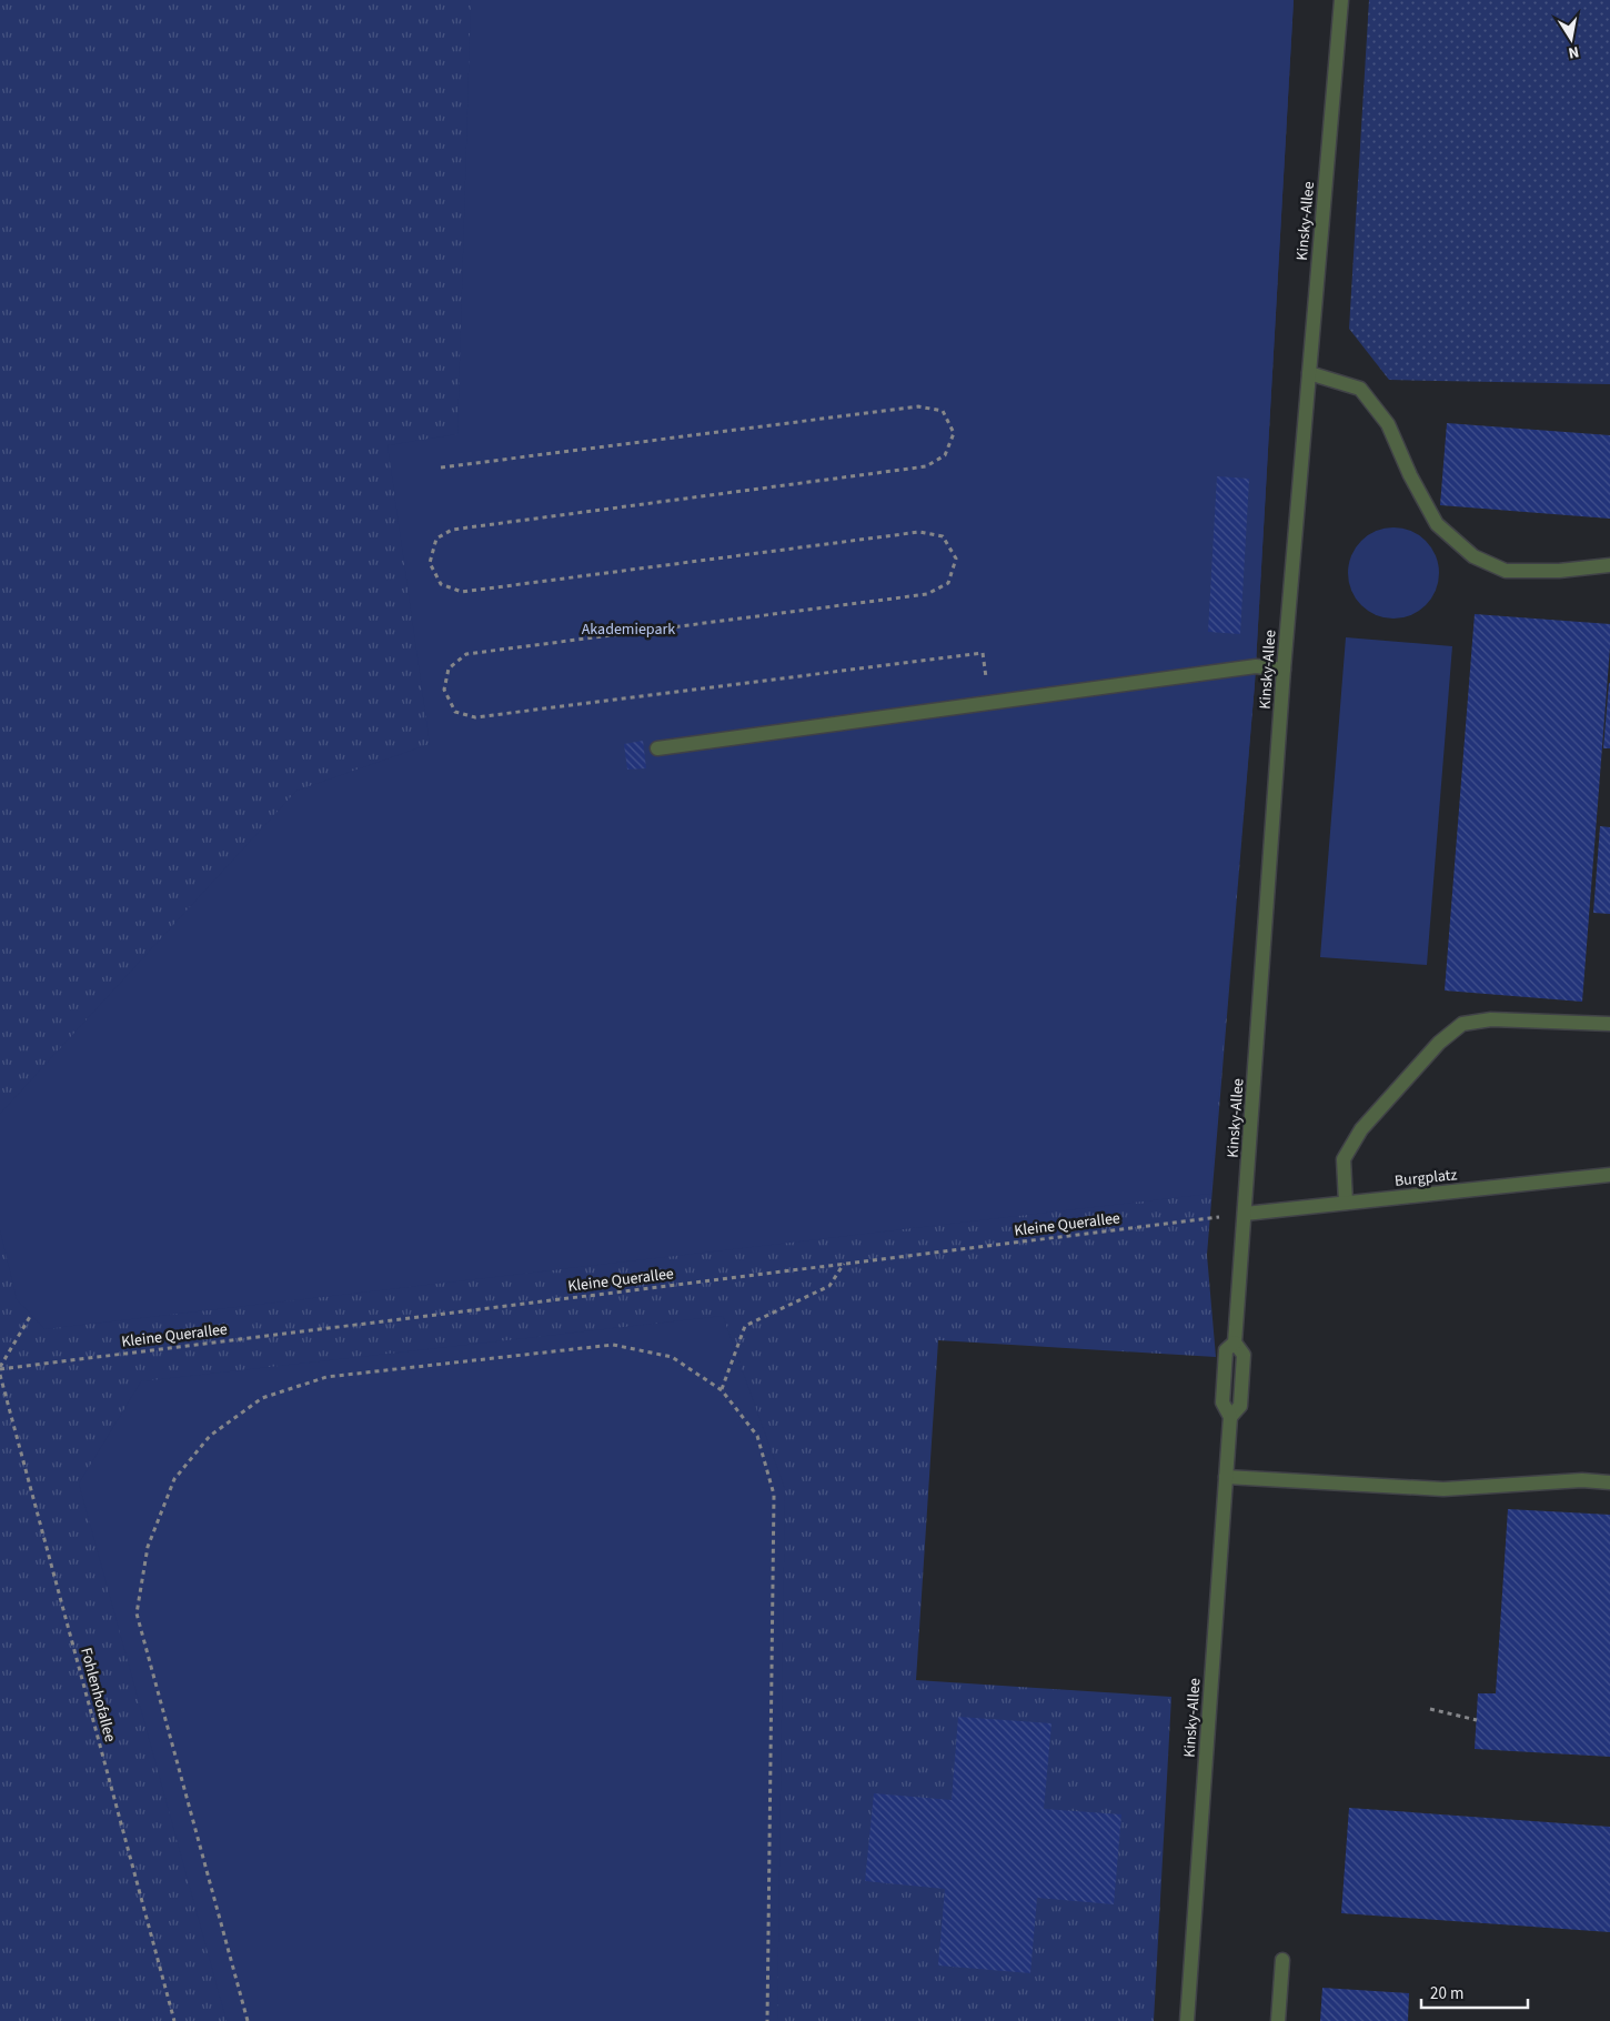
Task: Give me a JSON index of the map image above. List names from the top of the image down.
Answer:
{
  "streets": {
    "lane": ["Kinsky-Allee", "Burgplatz"],
    "path": ["Kleine Querallee", "Fohlenhofallee"]
  },
  "crossings": [
    ["Kinsky-Allee", "Burgplatz"],
    ["Kinsky-Allee", "Kleine Querallee"],
    ["Burgplatz", "Kleine Querallee"]
  ],
  "parks": ["Akademiepark"],
  "scale_bar": "20 m",
  "north": "bottom"
}
